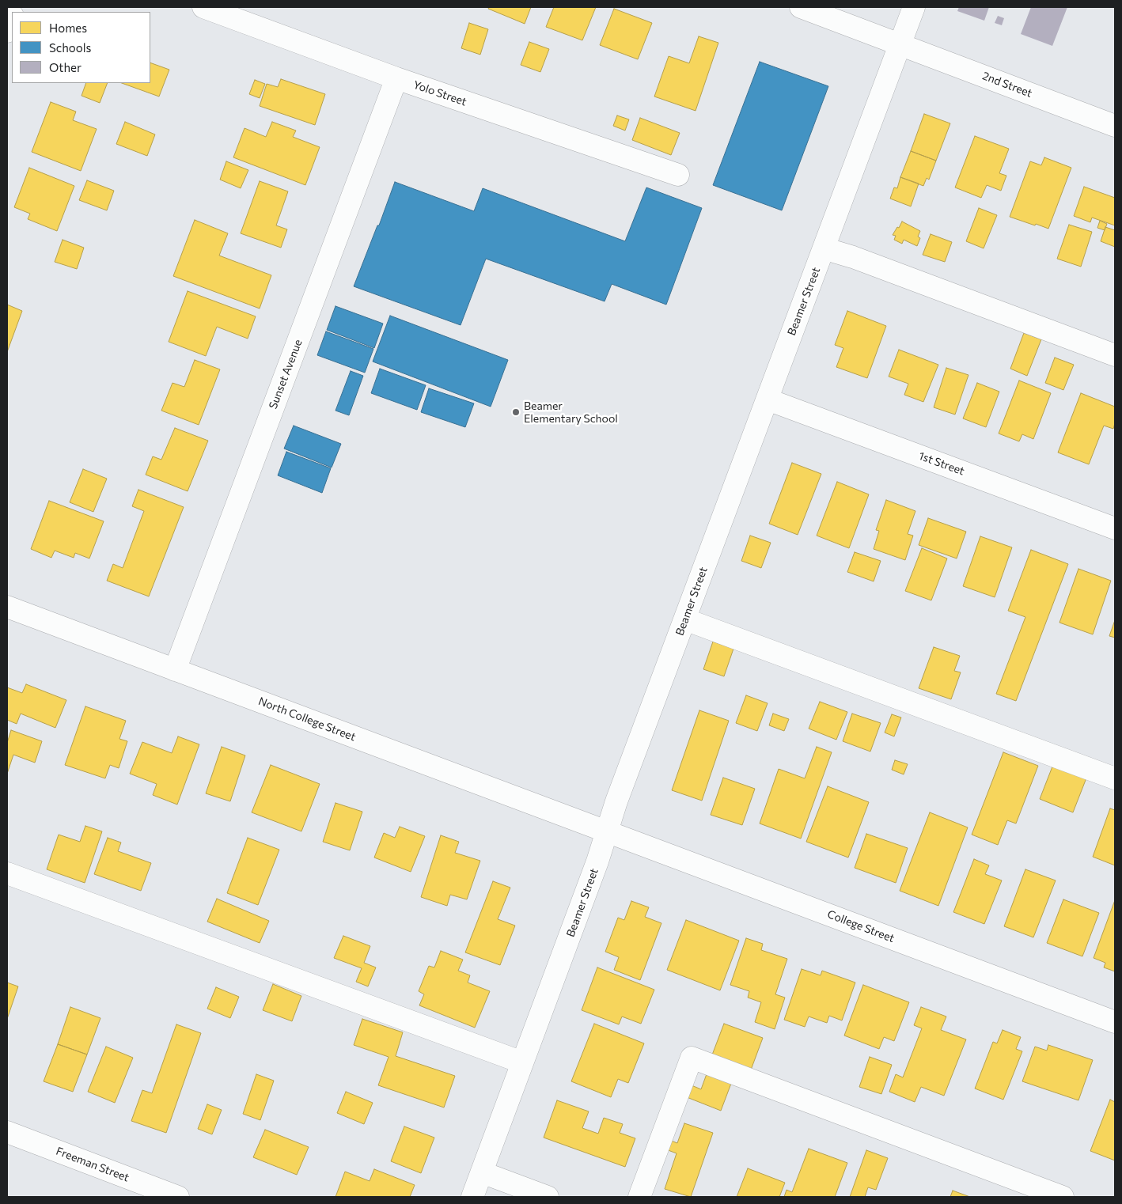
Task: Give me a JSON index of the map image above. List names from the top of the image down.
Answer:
{
  "streets": {
    "street": [
      "2nd Street",
      "Yolo Street",
      "Beamer Street",
      "Sunset Avenue",
      "1st Street",
      "North College Street",
      "College Street",
      "Freeman Street"
    ]
  },
  "crossings": [
    ["2nd Street", "Beamer Street"],
    ["Yolo Street", "Sunset Avenue"],
    ["Beamer Street", "1st Street"],
    ["Beamer Street", "North College Street"],
    ["Beamer Street", "College Street"],
    ["Sunset Avenue", "North College Street"],
    ["North College Street", "College Street"]
  ],
  "places": ["Beamer Elementary School"],
  "legend": ["Homes", "Schools", "Other"]
}
